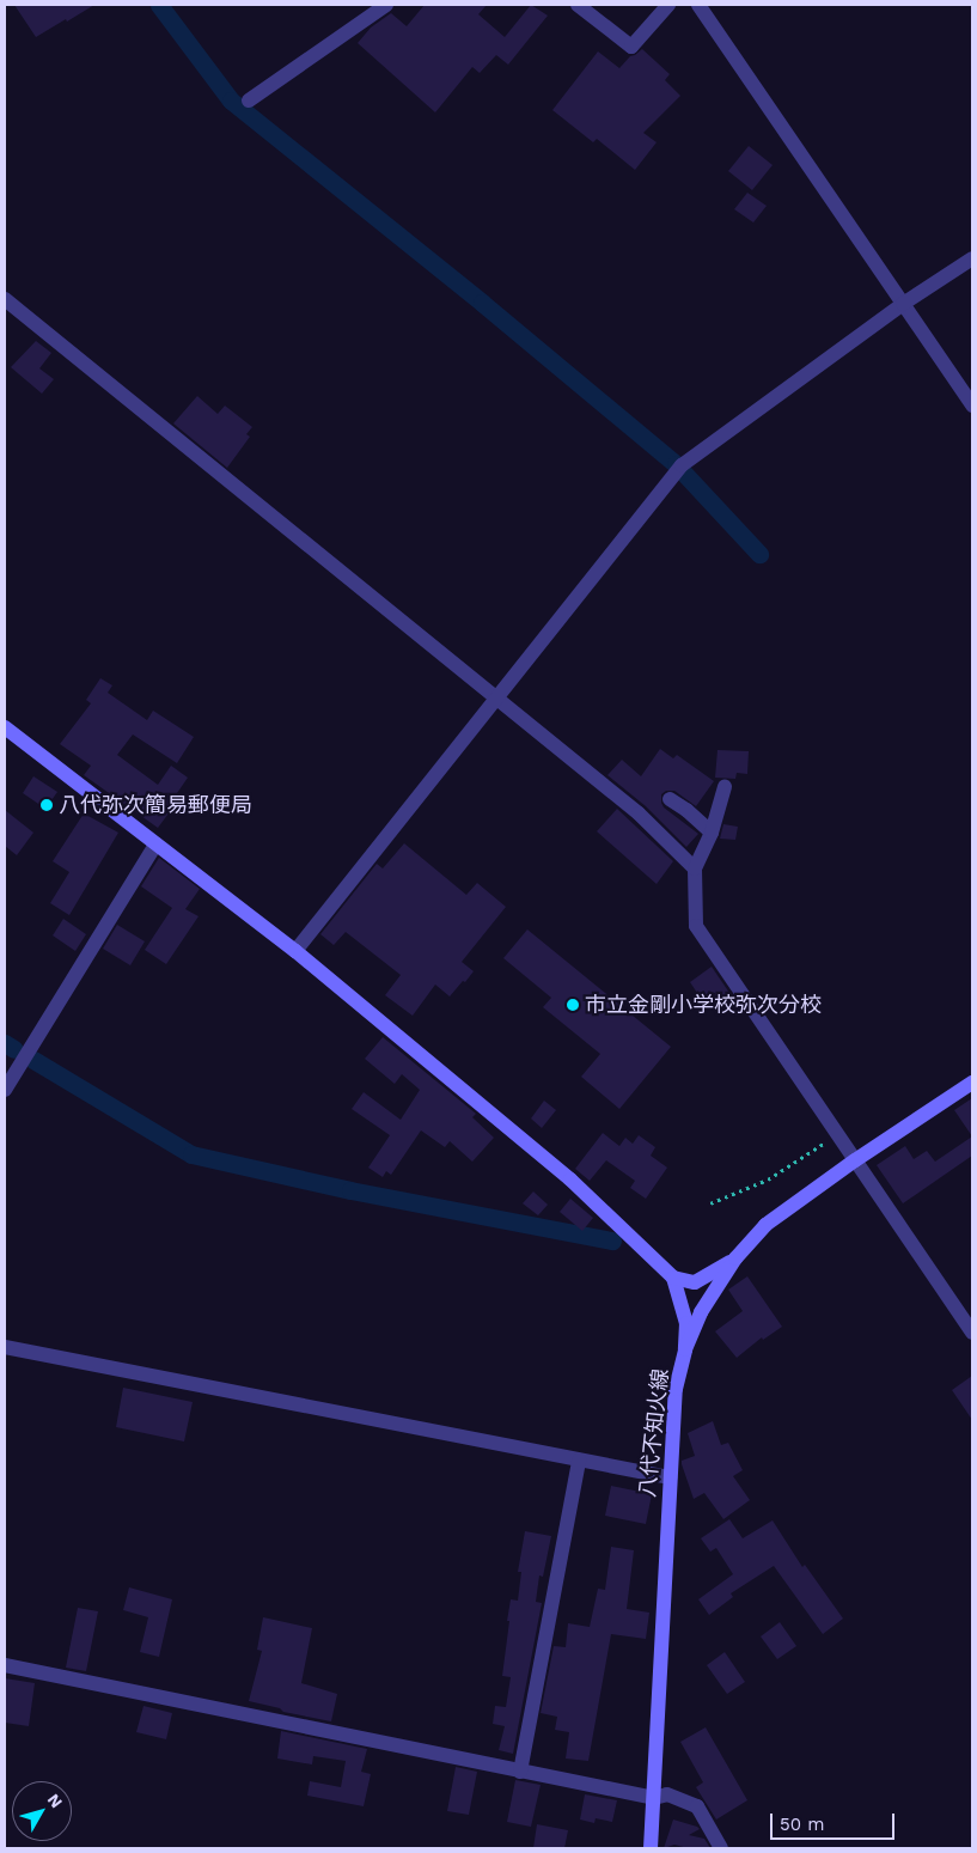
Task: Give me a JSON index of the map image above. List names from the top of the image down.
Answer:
{
  "streets": {
    "street": ["八代不知火線"]
  },
  "places": ["八代弥次簡易郵便局", "市立金剛小学校弥次分校"],
  "scale_bar": "50 m",
  "north": "top right"
}
